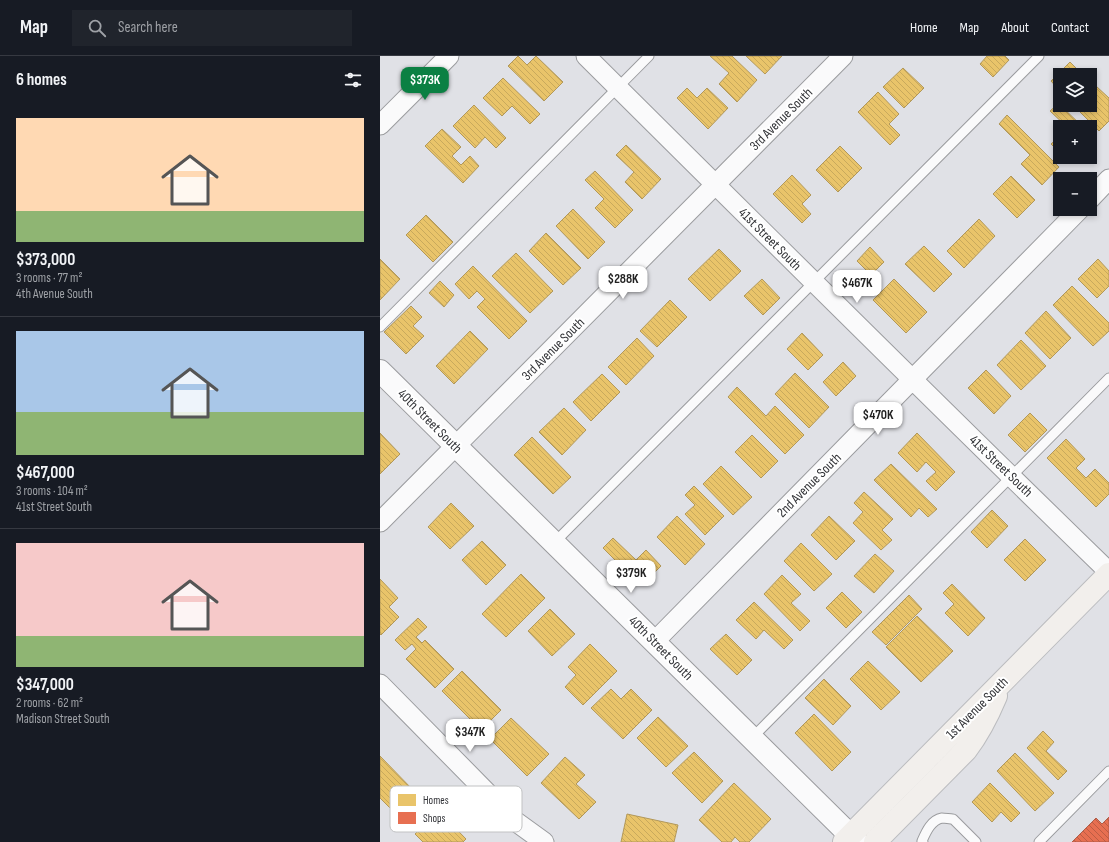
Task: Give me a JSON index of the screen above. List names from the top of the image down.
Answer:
{
  "streets": {
    "main road": ["1st Avenue South"],
    "street": [
      "3rd Avenue South",
      "41st Street South",
      "40th Street South",
      "2nd Avenue South"
    ]
  },
  "crossings": [
    ["3rd Avenue South", "41st Street South"],
    ["3rd Avenue South", "40th Street South"],
    ["41st Street South", "2nd Avenue South"],
    ["41st Street South", "1st Avenue South"],
    ["40th Street South", "2nd Avenue South"],
    ["40th Street South", "1st Avenue South"]
  ],
  "legend": ["Homes", "Shops"],
  "page": {
    "header": "Map",
    "search": "Search here",
    "nav": [
      "Home",
      "Map",
      "About",
      "Contact"
    ],
    "heading": "6 homes",
    "price": [
      "$373K",
      "$288K",
      "$467K",
      "$470K",
      "$379K",
      "$347K"
    ],
    "map_buttons": ["+", "−"],
    "list": [
      {
        "name": "$373,000",
        "note": "3 rooms · 77 m² · 4th Avenue South"
      },
      {
        "name": "$467,000",
        "note": "3 rooms · 104 m² · 41st Street South"
      },
      {
        "name": "$347,000",
        "note": "2 rooms · 62 m² · Madison Street South"
      }
    ]
  }
}
